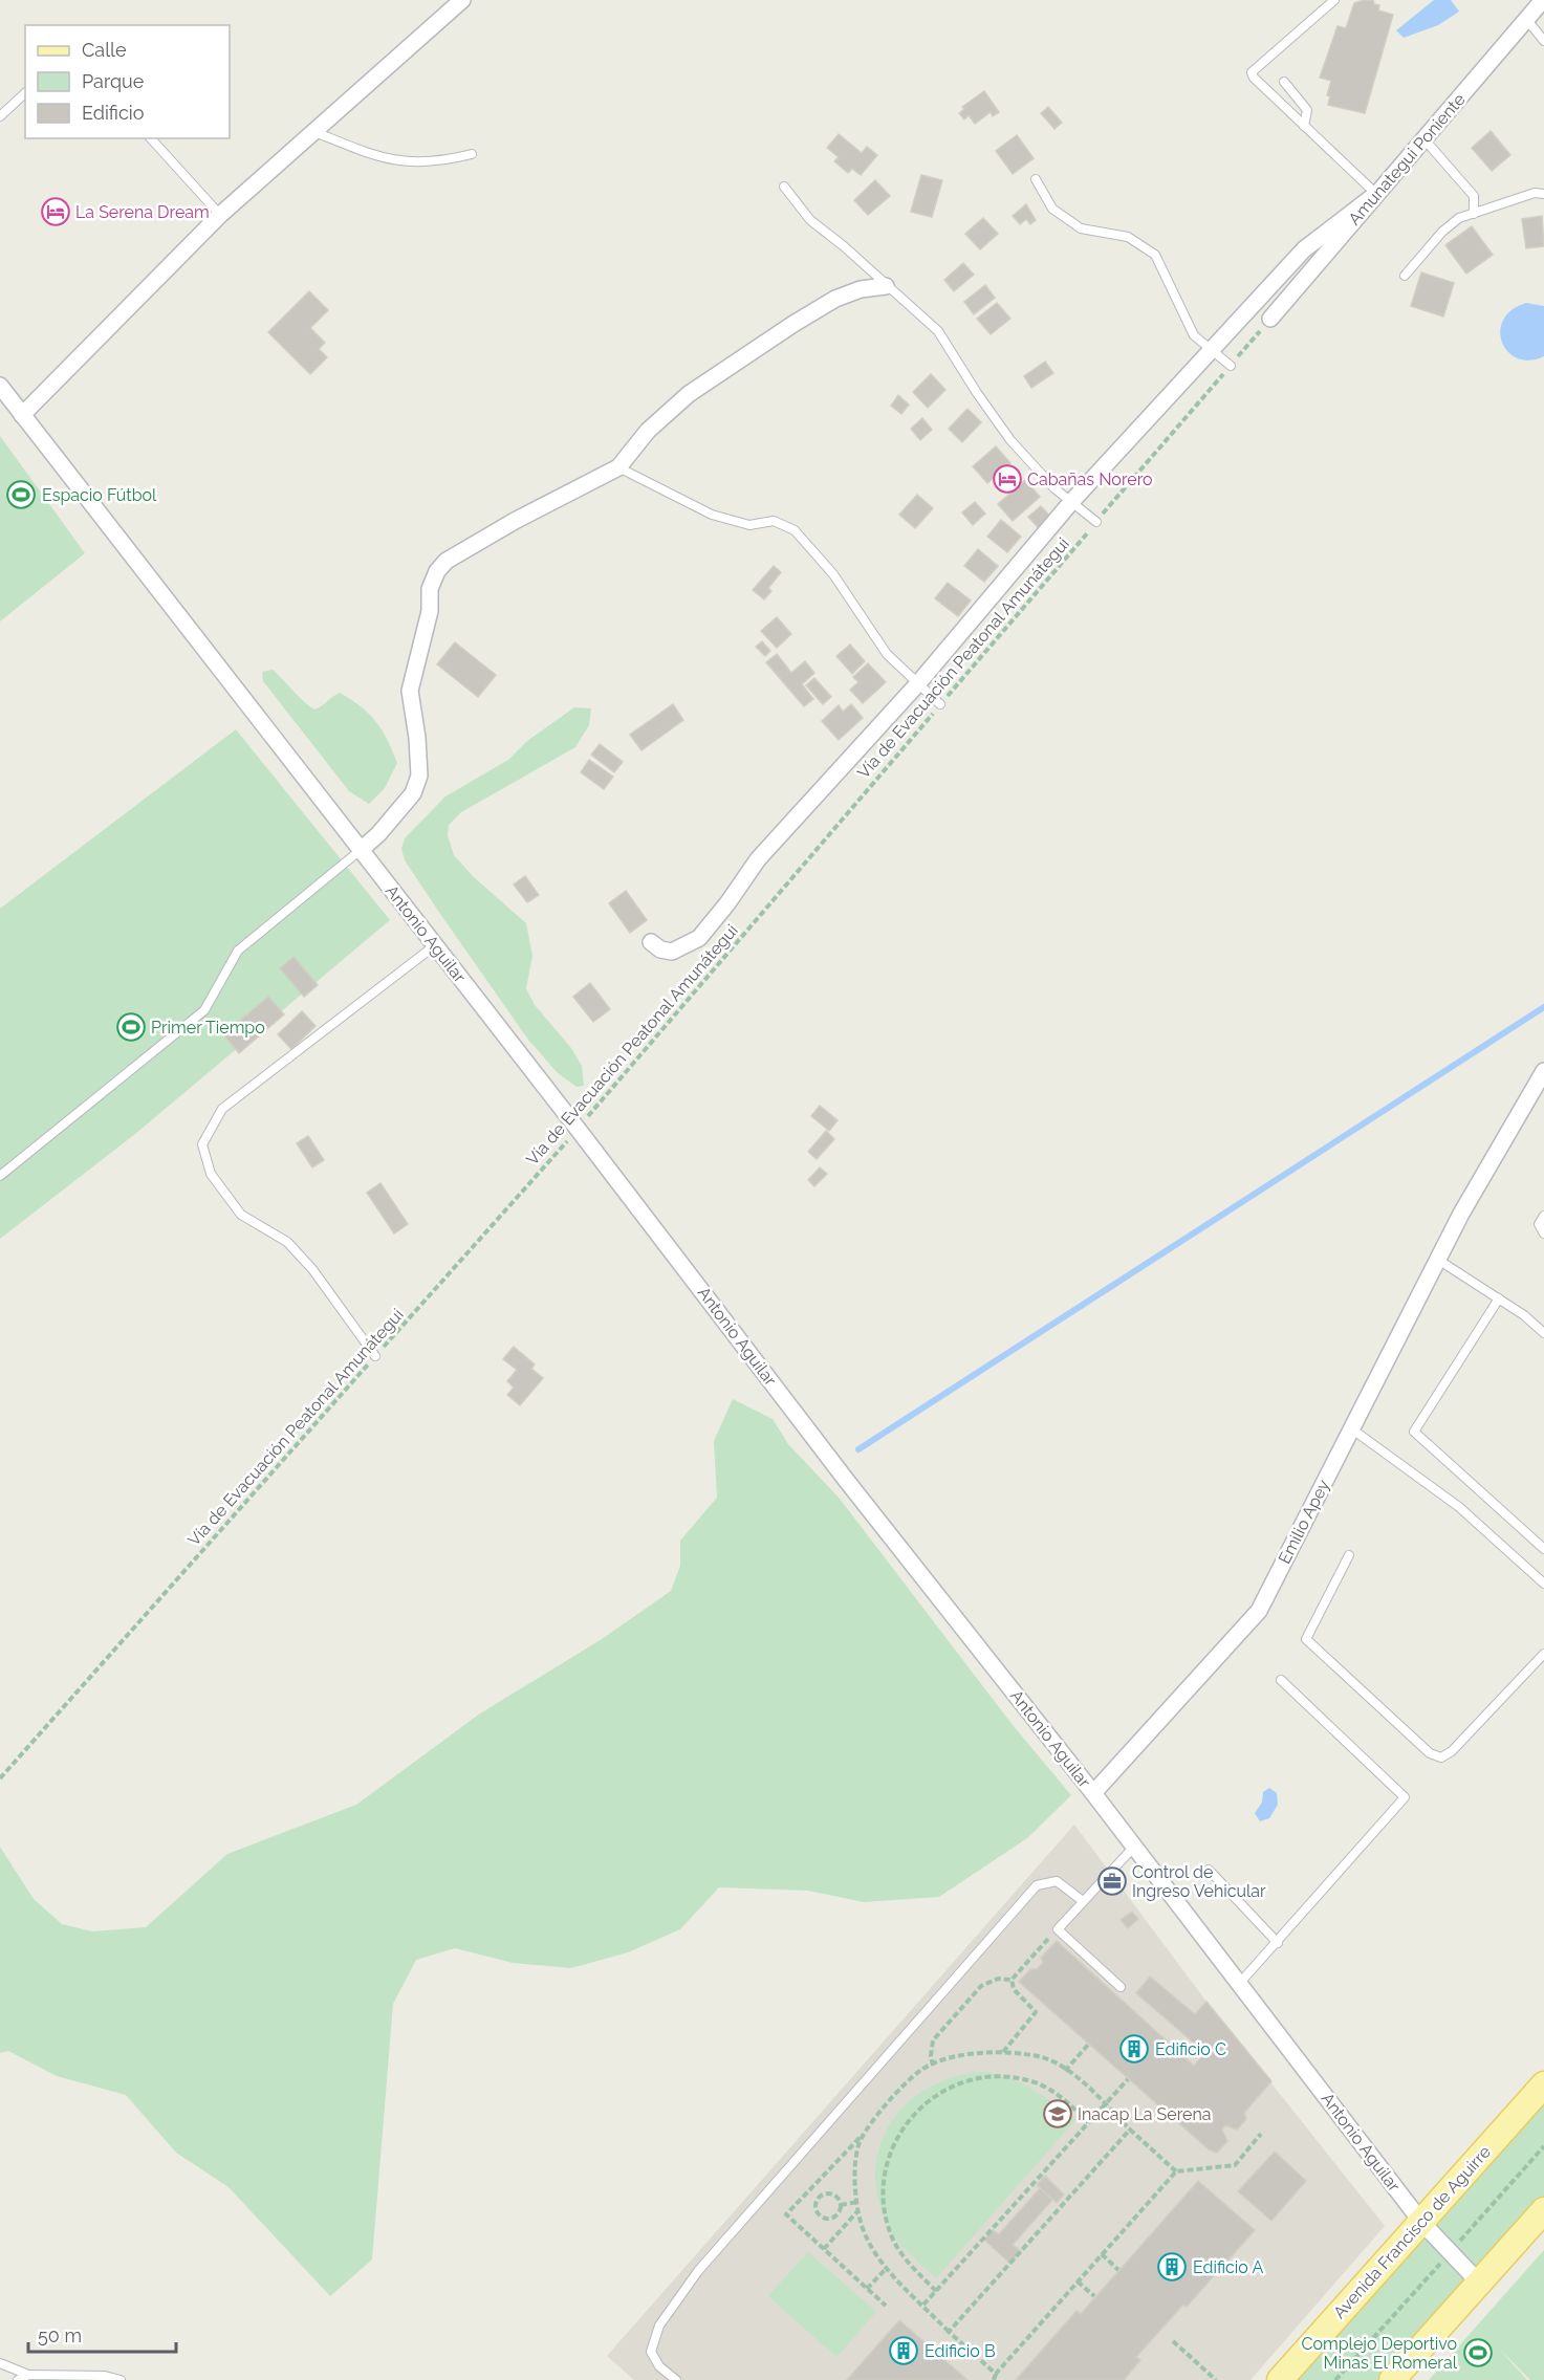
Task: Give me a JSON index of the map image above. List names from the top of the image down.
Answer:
{
  "streets": {
    "main road": ["Avenida Francisco de Aguirre"],
    "street": ["Amunategui Poniente", "Antonio Aguilar", "Emilio Apey"],
    "path": ["Vía de Evacuación Peatonal Amunátegui"]
  },
  "crossings": [
    ["Amunategui Poniente", "Vía de Evacuación Peatonal Amunátegui"],
    ["Vía de Evacuación Peatonal Amunátegui", "Antonio Aguilar"],
    ["Antonio Aguilar", "Emilio Apey"],
    ["Antonio Aguilar", "Avenida Francisco de Aguirre"]
  ],
  "places": {
    "hotel": ["La Serena Dream", "Cabañas Norero"],
    "sports": ["Espacio Fútbol", "Primer Tiempo", "Complejo Deportivo Minas El Romeral"],
    "office": ["Control de Ingreso Vehicular"],
    "building": ["Edificio C", "Edificio A", "Edificio B"],
    "school or university": ["Inacap La Serena"]
  },
  "legend": ["Calle", "Parque", "Edificio"],
  "scale_bar": "50 m"
}
